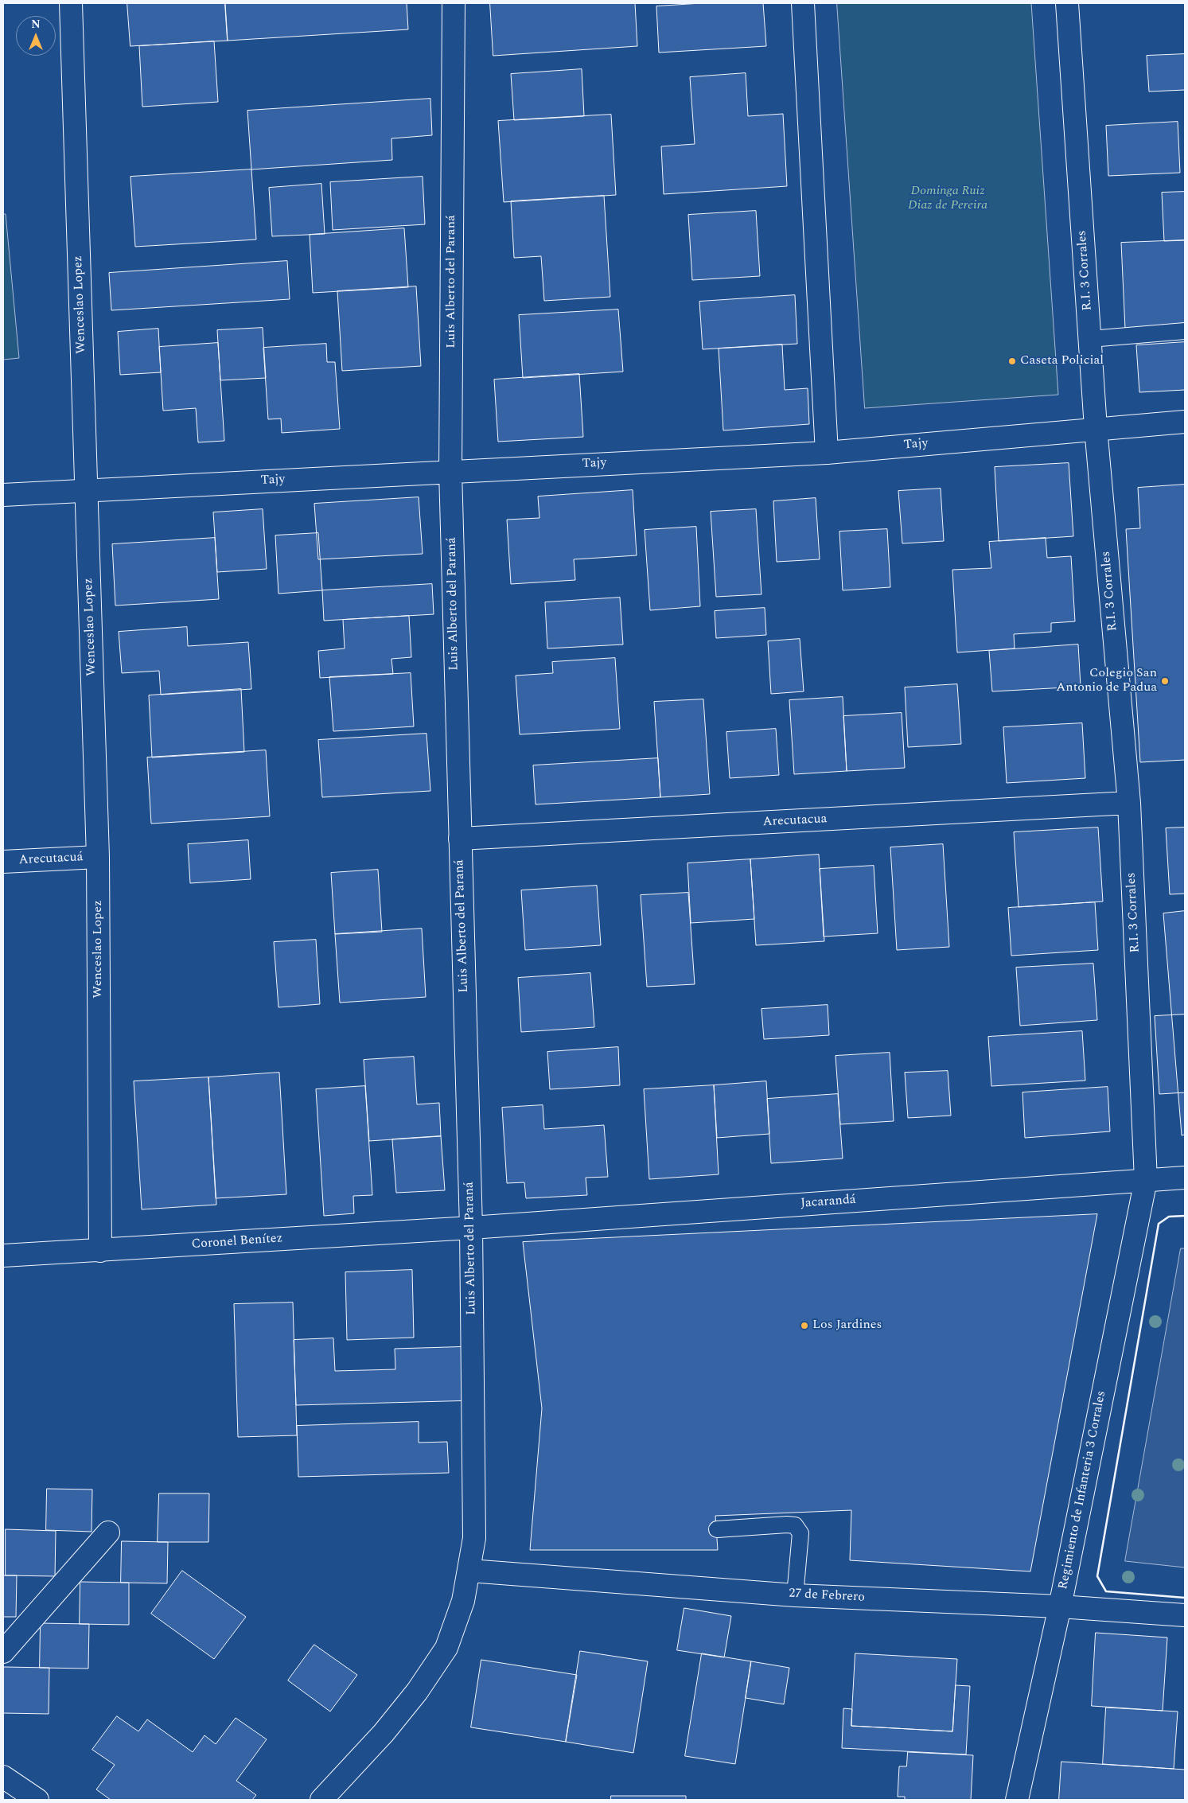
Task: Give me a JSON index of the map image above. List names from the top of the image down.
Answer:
{
  "streets": {
    "street": [
      "R.I. 3 Corrales",
      "Luis Alberto del Paraná",
      "Wenceslao Lopez",
      "Tajy",
      "Arecutacua",
      "Arecutacuá",
      "Jacarandá",
      "Coronel Benítez",
      "Regimiento de Infanteria 3 Corrales",
      "27 de Febrero"
    ]
  },
  "crossings": [
    ["R.I. 3 Corrales", "Tajy"],
    ["R.I. 3 Corrales", "Arecutacua"],
    ["R.I. 3 Corrales", "Jacarandá"],
    ["R.I. 3 Corrales", "Regimiento de Infanteria 3 Corrales"],
    ["Luis Alberto del Paraná", "Tajy"],
    ["Luis Alberto del Paraná", "Arecutacua"],
    ["Luis Alberto del Paraná", "Jacarandá"],
    ["Luis Alberto del Paraná", "Coronel Benítez"],
    ["Luis Alberto del Paraná", "27 de Febrero"],
    ["Wenceslao Lopez", "Tajy"],
    ["Wenceslao Lopez", "Arecutacuá"],
    ["Wenceslao Lopez", "Coronel Benítez"],
    ["Jacarandá", "Coronel Benítez"],
    ["Jacarandá", "Regimiento de Infanteria 3 Corrales"],
    ["Regimiento de Infanteria 3 Corrales", "27 de Febrero"]
  ],
  "parks": ["Dominga Ruiz Diaz de Pereira"],
  "places": ["Caseta Policial", "Colegio San Antonio de Padua", "Los Jardines"],
  "north": "top"
}
